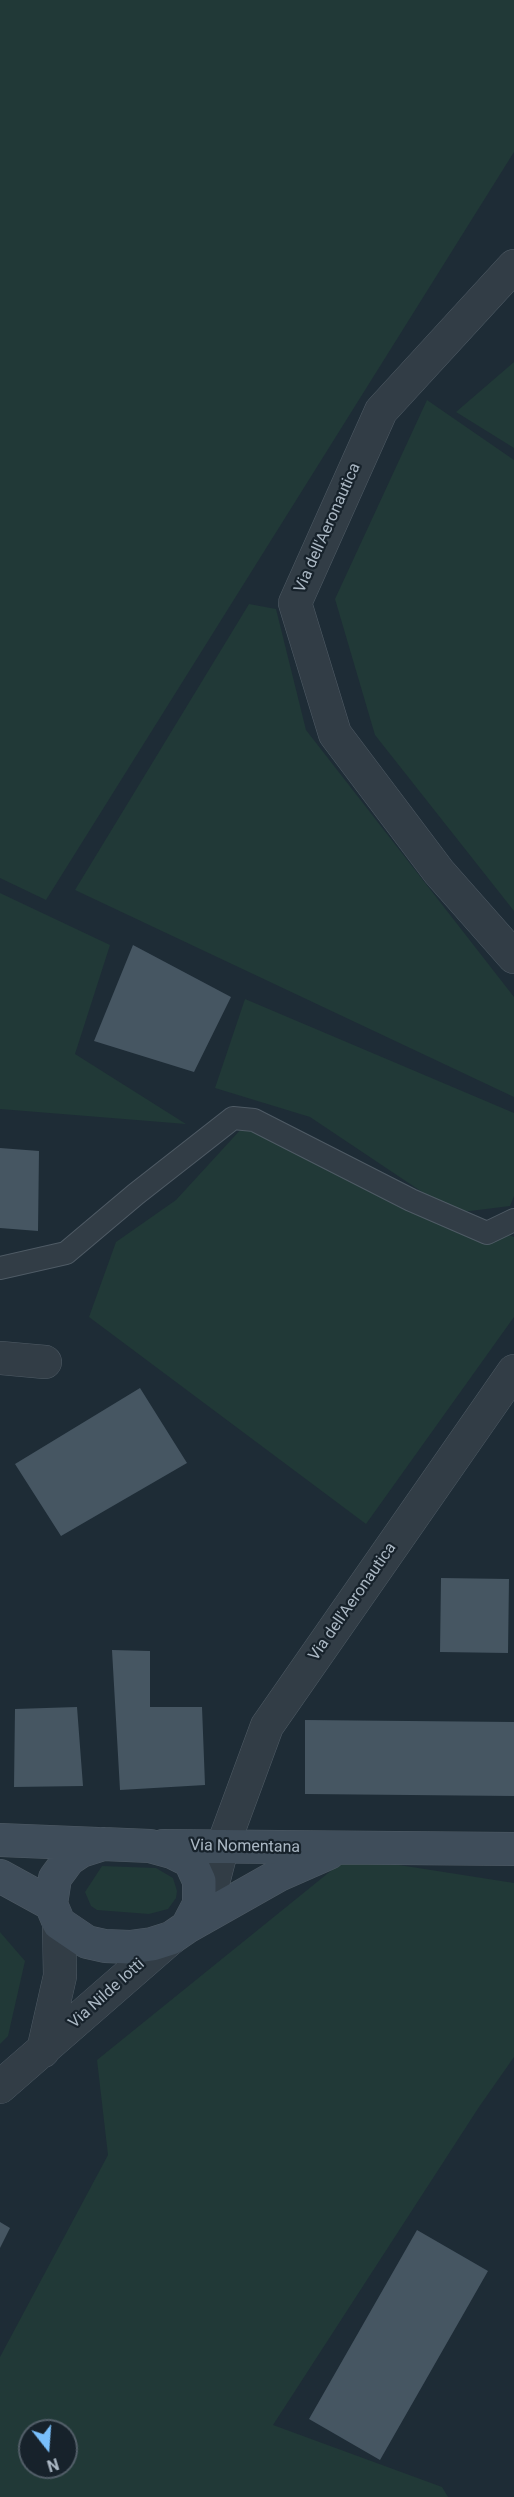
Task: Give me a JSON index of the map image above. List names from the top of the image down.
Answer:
{
  "streets": {
    "main road": ["Via Nomentana"],
    "street": ["Via dell'Aeronautica", "Via Nilde Iotti"]
  },
  "crossings": [
    ["Via dell'Aeronautica", "Via Nomentana"],
    ["Via dell'Aeronautica", "Via Nilde Iotti"],
    ["Via Nomentana", "Via Nilde Iotti"]
  ],
  "north": "bottom"
}
